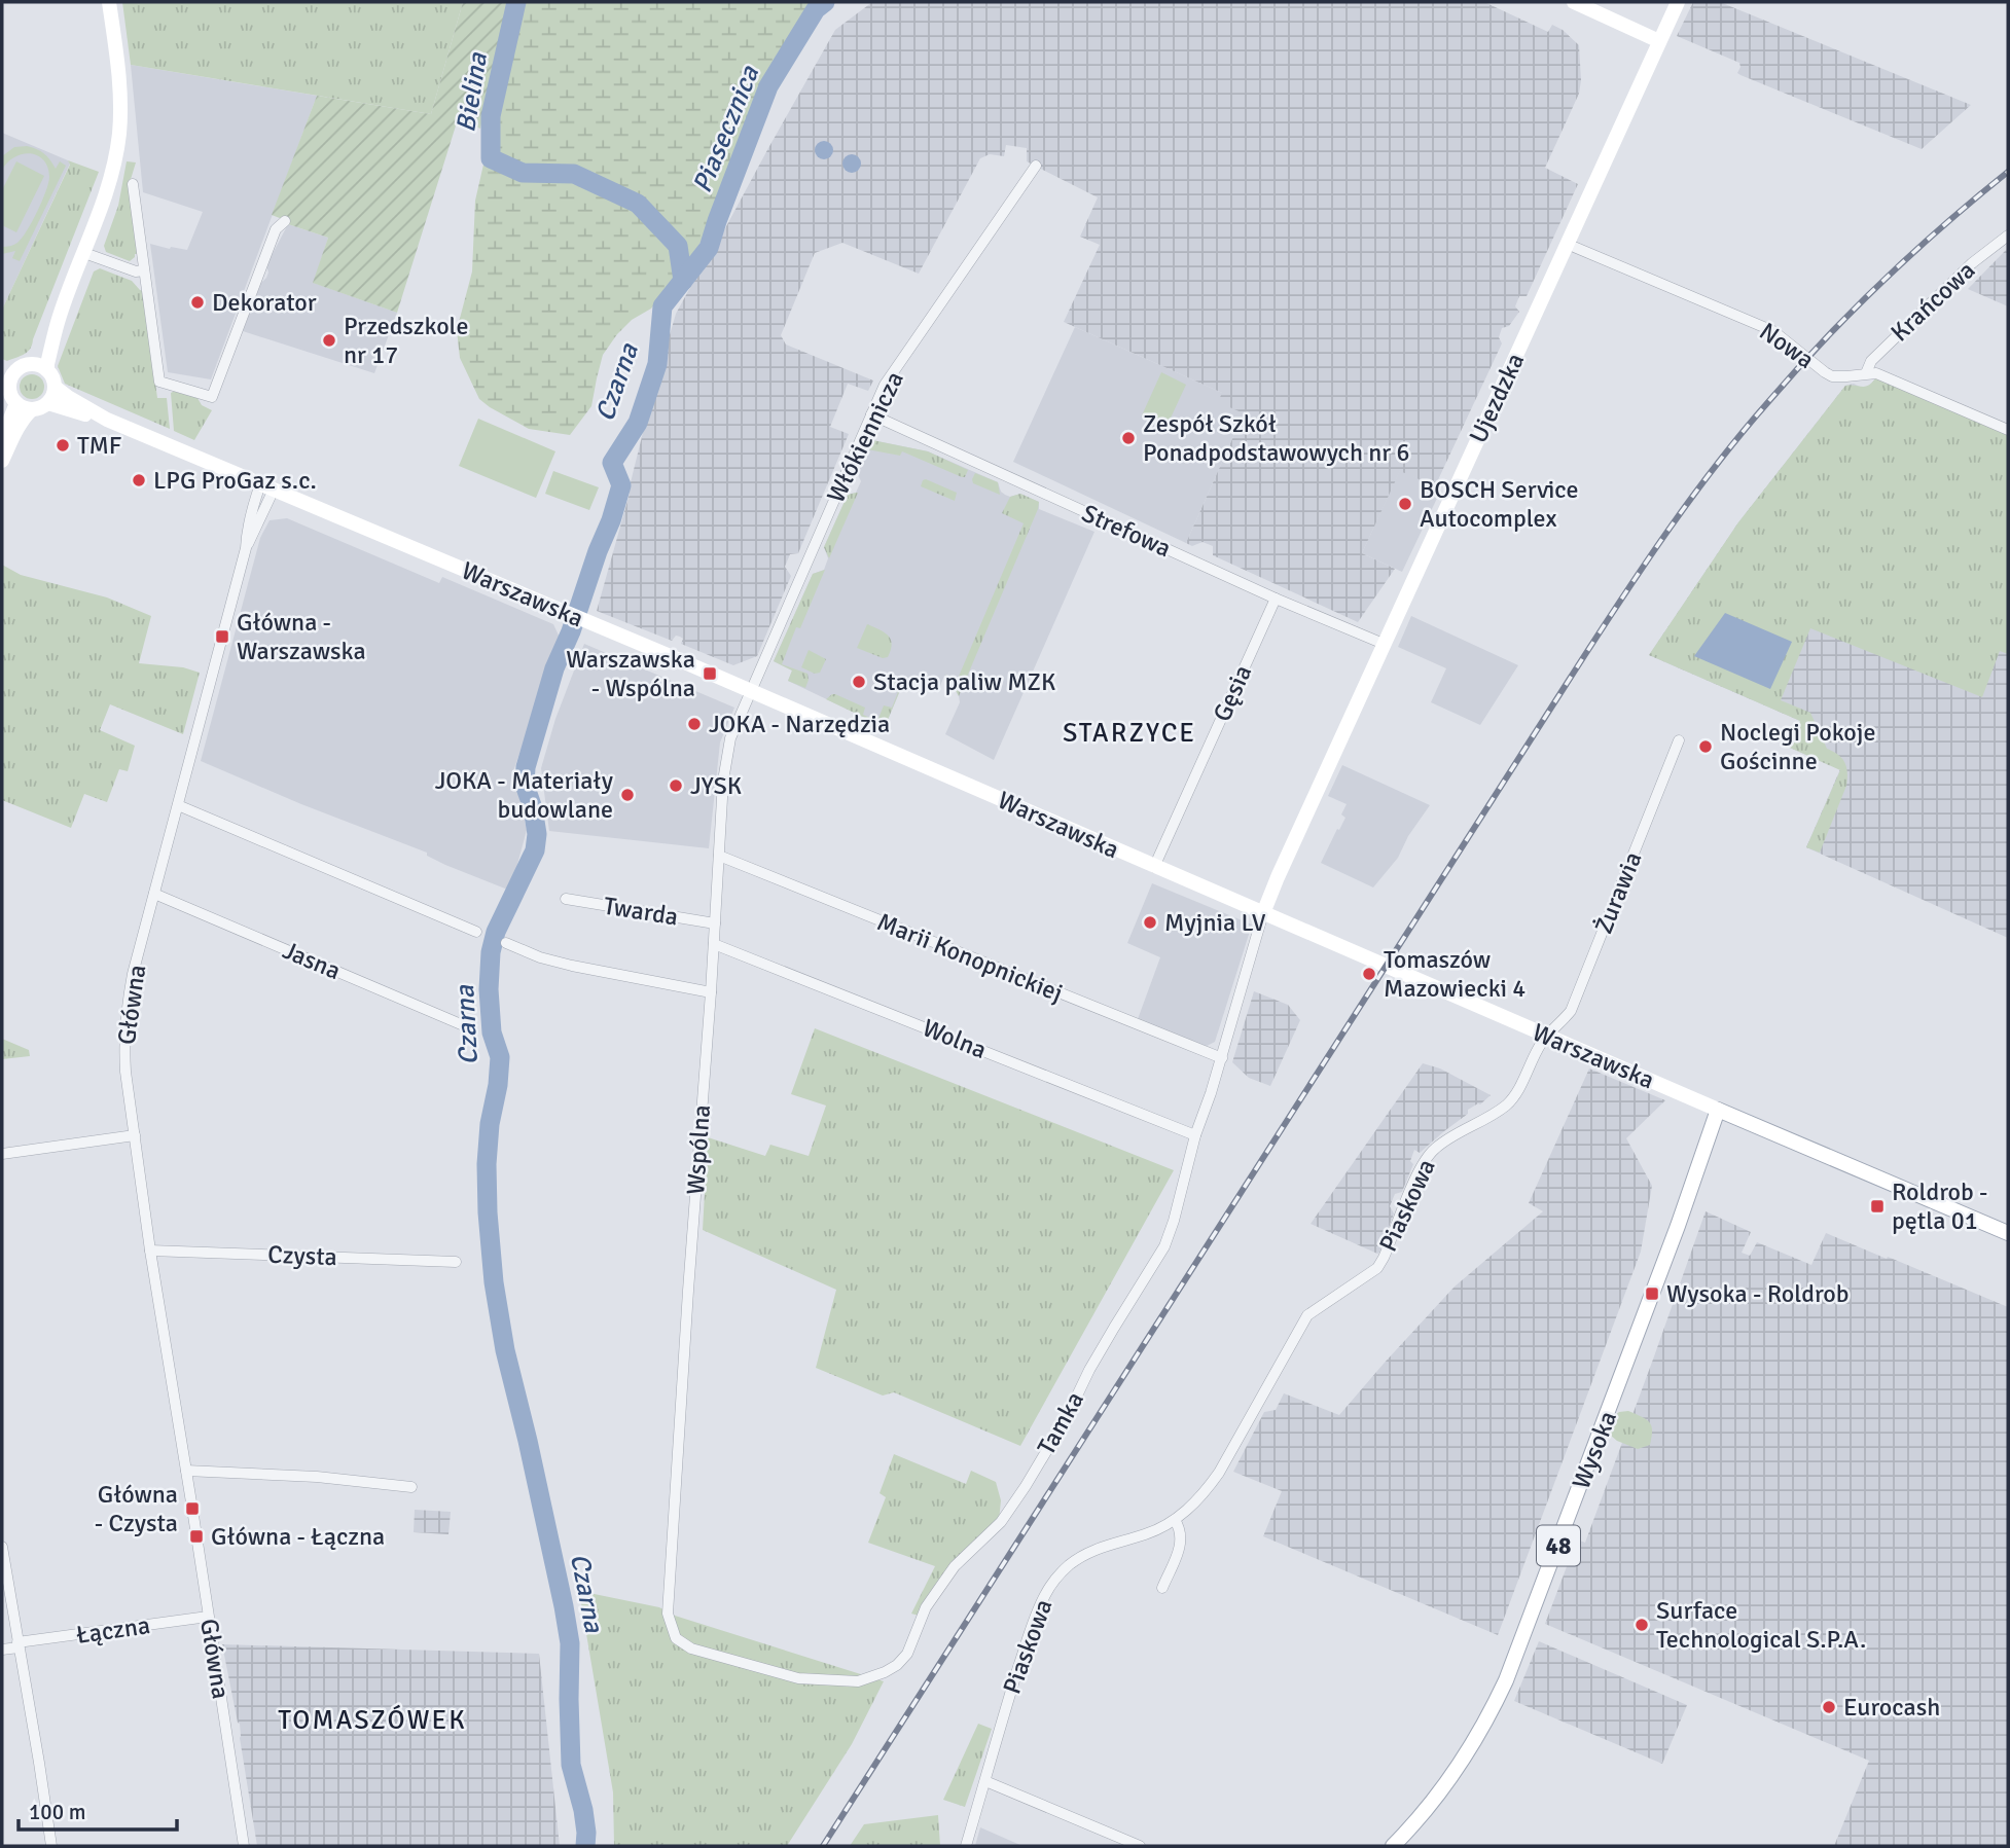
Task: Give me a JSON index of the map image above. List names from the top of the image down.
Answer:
{
  "streets": {
    "main road": [
      "Ujezdzka",
      "Warszawska",
      "Wysoka",
      "48"
    ],
    "street": [
      "Krańcowa",
      "Nowa",
      "Włókiennicza",
      "Strefowa",
      "Gęsia",
      "Żurawia",
      "Twarda",
      "Marii Konopnickiej",
      "Jasna",
      "Główna",
      "Wolna",
      "Wspólna",
      "Piaskowa",
      "Czysta",
      "Tamka",
      "Łączna"
    ]
  },
  "crossings": [
    ["Krańcowa", "Nowa"],
    ["Nowa", "Ujezdzka"],
    ["Ujezdzka", "Strefowa"],
    ["Ujezdzka", "Warszawska"],
    ["Ujezdzka", "Tamka"],
    ["Włókiennicza", "Strefowa"],
    ["Włókiennicza", "Warszawska"],
    ["Włókiennicza", "Wspólna"],
    ["Strefowa", "Gęsia"],
    ["Warszawska", "Gęsia"],
    ["Warszawska", "Żurawia"],
    ["Warszawska", "Główna"],
    ["Warszawska", "Wspólna"],
    ["Warszawska", "Piaskowa"],
    ["Warszawska", "Tamka"],
    ["Warszawska", "Wysoka"],
    ["Żurawia", "Piaskowa"],
    ["Twarda", "Wspólna"],
    ["Marii Konopnickiej", "Wspólna"],
    ["Marii Konopnickiej", "Tamka"],
    ["Jasna", "Główna"],
    ["Główna", "Czysta"],
    ["Główna", "Łączna"],
    ["Wolna", "Wspólna"],
    ["Wolna", "Tamka"],
    ["Wspólna", "Tamka"]
  ],
  "districts": ["STARZYCE", "TOMASZÓWEK"],
  "water": ["Bielina", "Piasecznica", "Czarna"],
  "places": {
    "other": [
      "Dekorator",
      "Przedszkole nr 17",
      "Zespół Szkół Ponadpodstawowych nr 6",
      "TMF",
      "LPG ProGaz s.c.",
      "BOSCH Service Autocomplex",
      "Stacja paliw MZK",
      "JOKA - Narzędzia",
      "Noclegi Pokoje Gościnne",
      "JYSK",
      "JOKA - Materiały budowlane",
      "Myjnia LV",
      "Tomaszów Mazowiecki 4",
      "Surface Technological S.P.A.",
      "Eurocash"
    ],
    "transit": [
      "Główna - Warszawska",
      "Warszawska - Wspólna",
      "Roldrob - pętla 01",
      "Wysoka - Roldrob",
      "Główna - Czysta",
      "Główna - Łączna"
    ]
  },
  "scale_bar": "100 m"
}
